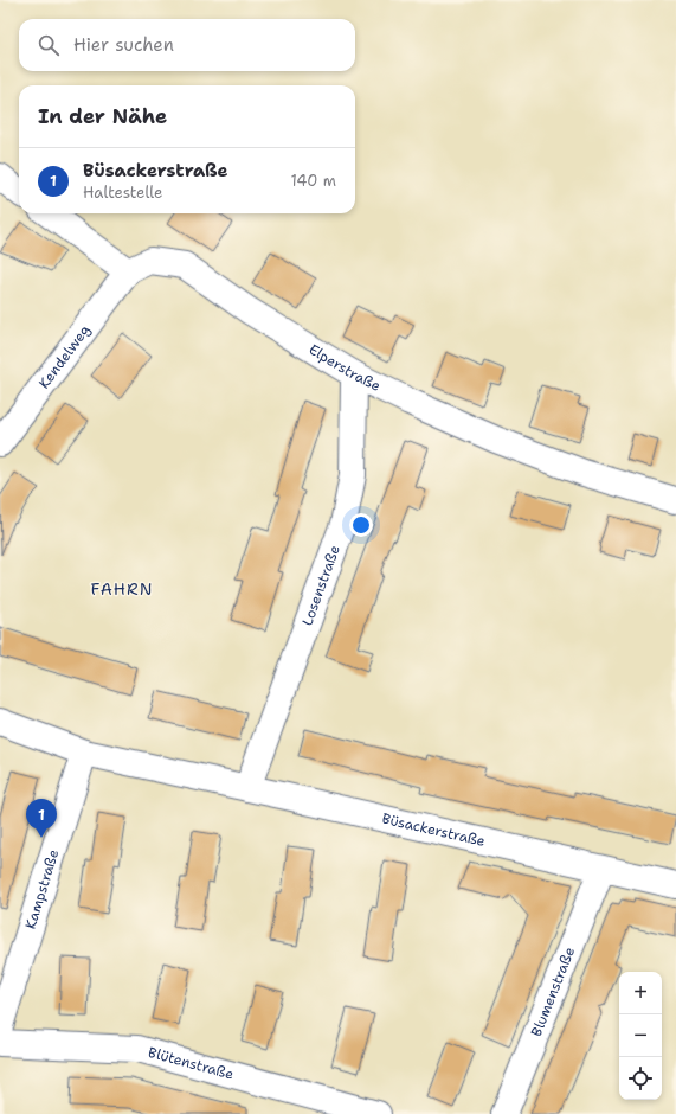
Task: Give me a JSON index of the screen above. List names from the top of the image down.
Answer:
{
  "streets": {
    "street": [
      "Kendelweg",
      "Elperstraße",
      "Losenstraße",
      "Büsackerstraße",
      "Kampstraße",
      "Blumenstraße",
      "Blütenstraße"
    ]
  },
  "crossings": [
    ["Kendelweg", "Elperstraße"],
    ["Elperstraße", "Losenstraße"],
    ["Losenstraße", "Büsackerstraße"],
    ["Büsackerstraße", "Kampstraße"],
    ["Büsackerstraße", "Blumenstraße"]
  ],
  "districts": ["FAHRN"],
  "page": {
    "search": "Hier suchen",
    "heading": "In der Nähe",
    "list": [
      {
        "mark": "1",
        "name": "Büsackerstraße",
        "note": "Haltestelle",
        "value": "140 m"
      }
    ],
    "pins": "1",
    "map_buttons": ["+", "−"]
  }
}
